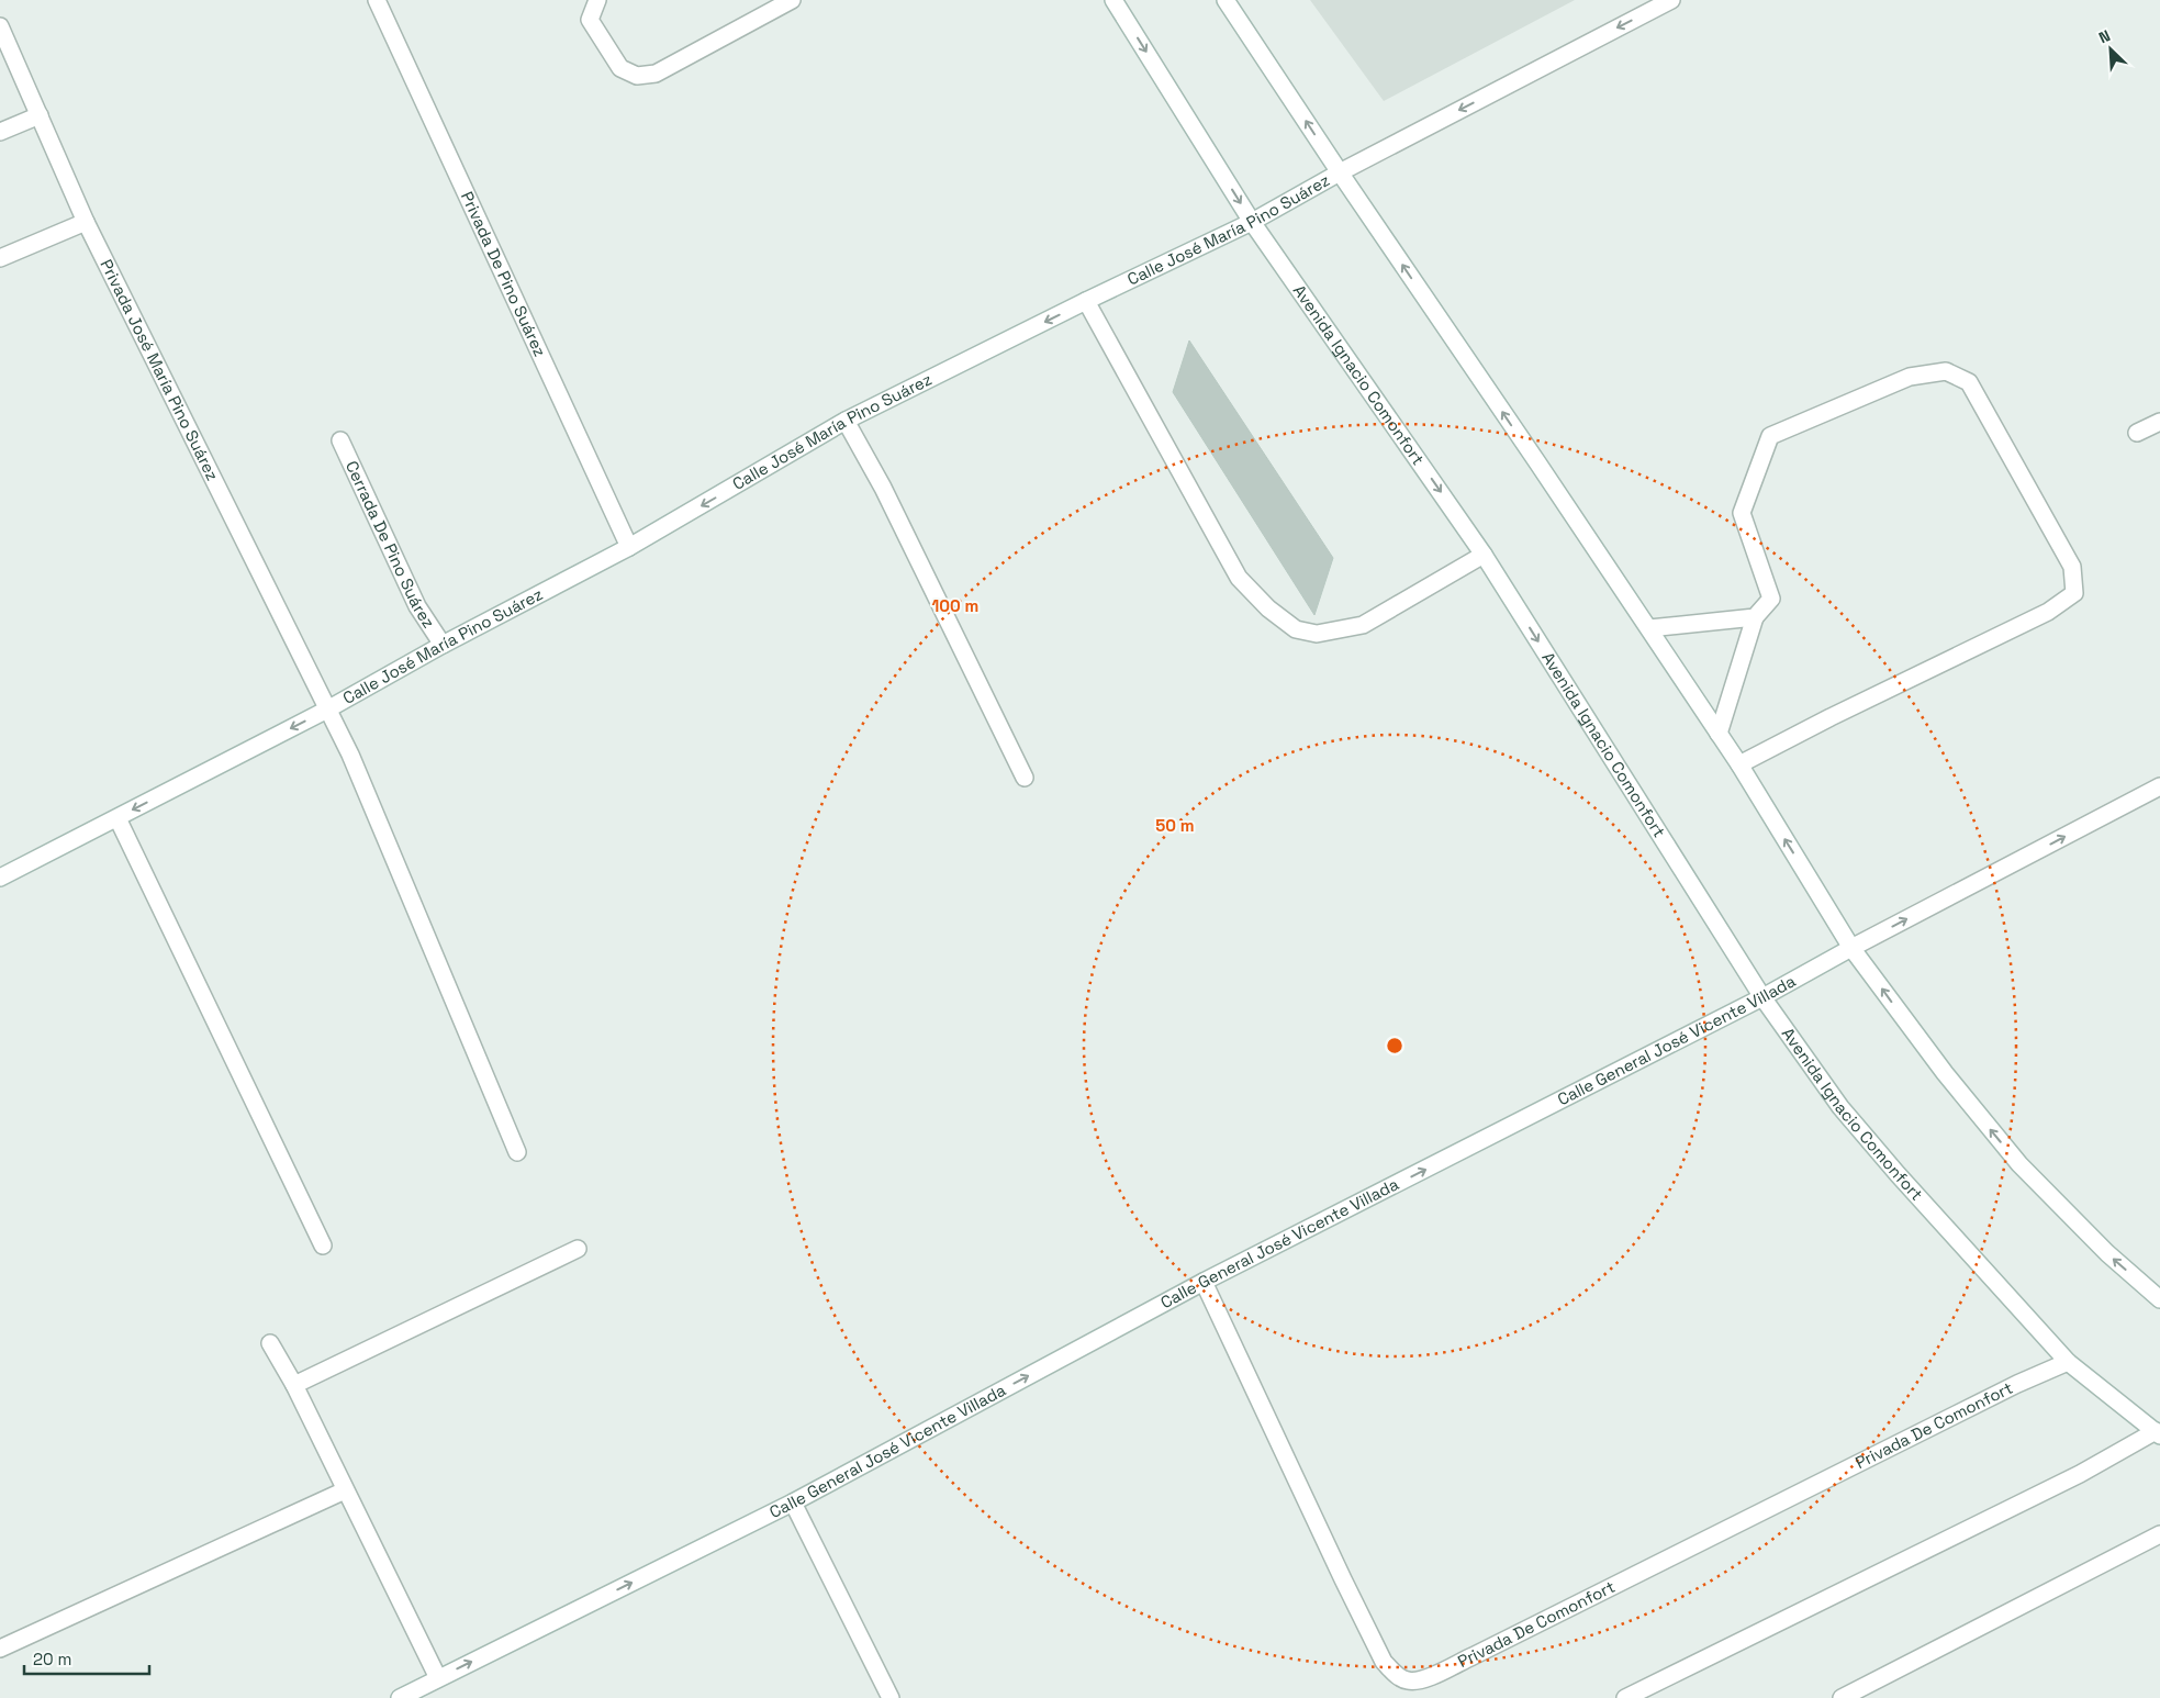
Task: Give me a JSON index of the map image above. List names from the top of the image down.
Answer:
{
  "streets": {
    "main road": [
      "Calle José María Pino Suárez",
      "Privada De Pino Suárez",
      "Privada José María Pino Suárez",
      "Avenida Ignacio Comonfort",
      "Cerrada De Pino Suárez",
      "Calle General José Vicente Villada",
      "Privada De Comonfort"
    ]
  },
  "crossings": [
    ["Calle José María Pino Suárez", "Privada De Pino Suárez"],
    ["Calle José María Pino Suárez", "Privada José María Pino Suárez"],
    ["Calle José María Pino Suárez", "Avenida Ignacio Comonfort"],
    ["Calle José María Pino Suárez", "Cerrada De Pino Suárez"],
    ["Avenida Ignacio Comonfort", "Calle General José Vicente Villada"],
    ["Avenida Ignacio Comonfort", "Privada De Comonfort"],
    ["Calle General José Vicente Villada", "Privada De Comonfort"]
  ],
  "one_way": ["Calle José María Pino Suárez", "Calle General José Vicente Villada"],
  "scale_bar": "20 m",
  "north": "top left",
  "rings": ["100 m", "50 m"]
}
